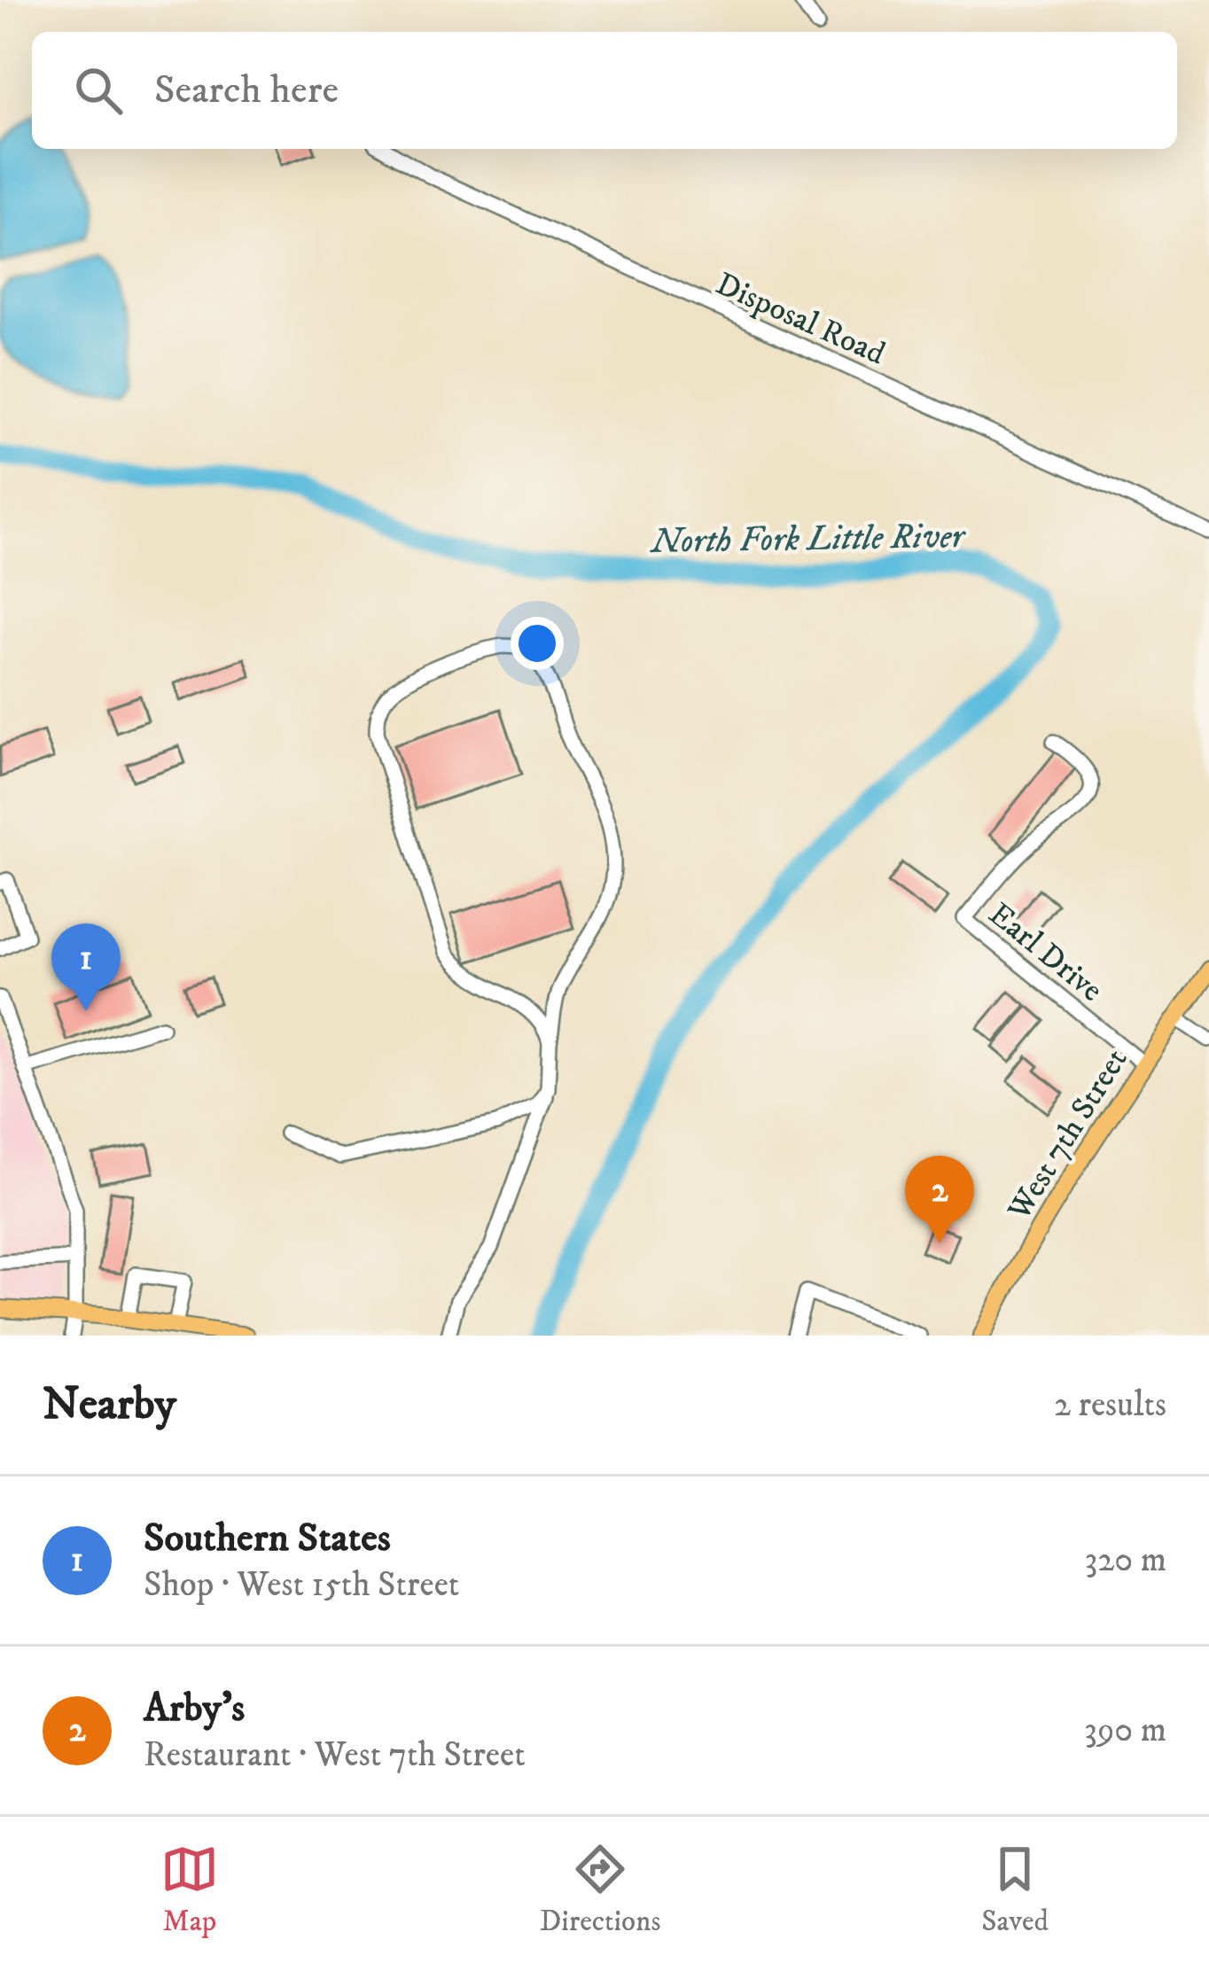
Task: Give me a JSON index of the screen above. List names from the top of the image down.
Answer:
{
  "streets": {
    "main road": ["West 7th Street"],
    "street": ["Disposal Road", "Earl Drive"]
  },
  "crossings": [
    ["Earl Drive", "West 7th Street"]
  ],
  "water": ["North Fork Little River"],
  "page": {
    "search": "Search here",
    "pins": ["1", "2"],
    "heading": ["Nearby", "2 results"],
    "list": [
      {
        "mark": "1",
        "name": "Southern States",
        "note": "Shop · West 15th Street",
        "value": "320 m"
      },
      {
        "mark": "2",
        "name": "Arby's",
        "note": "Restaurant · West 7th Street",
        "value": "390 m"
      }
    ],
    "nav": ["Map", "Directions", "Saved"]
  }
}
